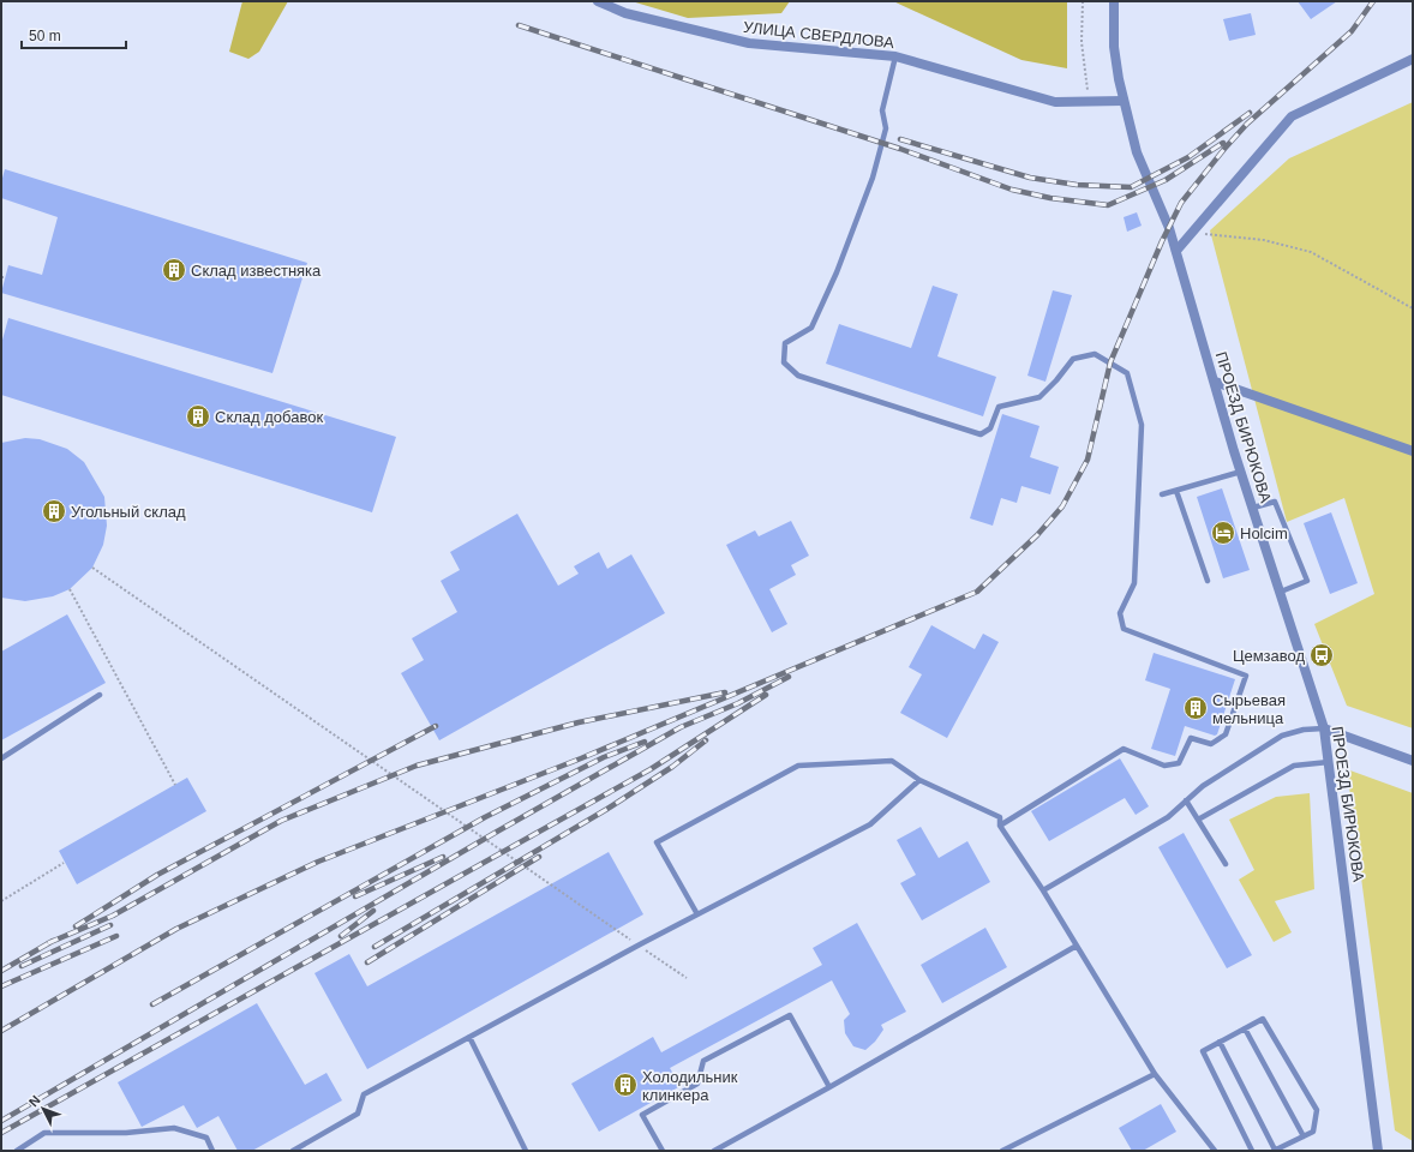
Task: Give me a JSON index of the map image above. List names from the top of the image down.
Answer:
{
  "streets": {
    "street": ["УЛИЦА СВЕРДЛОВА", "ПРОЕЗД БИРЮКОВА"]
  },
  "crossings": [
    ["УЛИЦА СВЕРДЛОВА", "ПРОЕЗД БИРЮКОВА"]
  ],
  "places": {
    "building": [
      "Склад известняка",
      "Склад добавок",
      "Угольный склад",
      "Сырьевая мельница",
      "Холодильник клинкера"
    ],
    "hotel": ["Holcim"],
    "bus stop": ["Цемзавод"]
  },
  "scale_bar": "50 m",
  "north": "top left"
}
